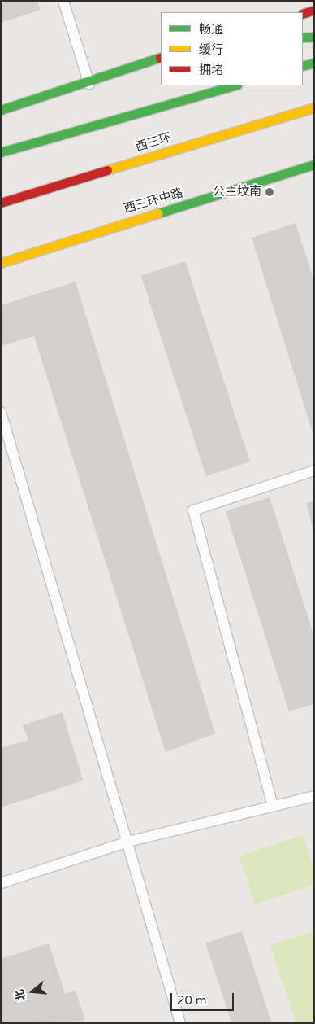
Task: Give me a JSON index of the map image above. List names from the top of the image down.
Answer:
{
  "streets": {
    "main road": ["西三环", "西三环中路"]
  },
  "places": ["公主坟南"],
  "legend": ["畅通", "缓行", "拥堵"],
  "scale_bar": "20 m",
  "north": "left"
}
